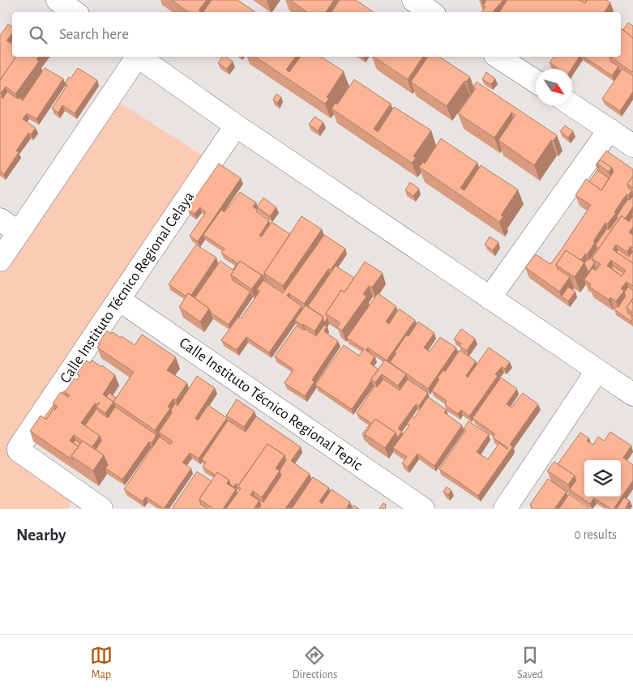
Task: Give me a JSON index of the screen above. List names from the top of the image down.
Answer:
{
  "streets": {
    "street": ["Calle Instituto Técnico Regional Celaya", "Calle Instituto Técnico Regional Tepic"]
  },
  "crossings": [
    ["Calle Instituto Técnico Regional Celaya", "Calle Instituto Técnico Regional Tepic"]
  ],
  "north": "bottom right",
  "page": {
    "search": "Search here",
    "heading": ["Nearby", "0 results"],
    "nav": ["Map", "Directions", "Saved"]
  }
}
